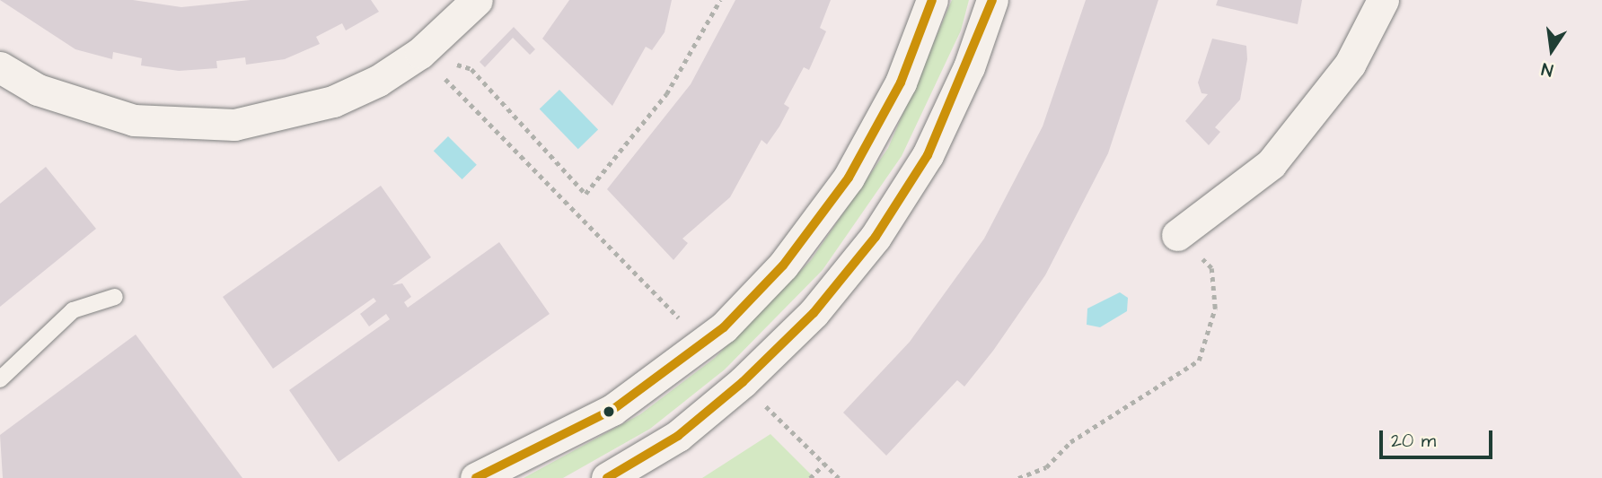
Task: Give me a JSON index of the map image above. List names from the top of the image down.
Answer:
{
  "scale_bar": "20 m",
  "north": "bottom"
}
